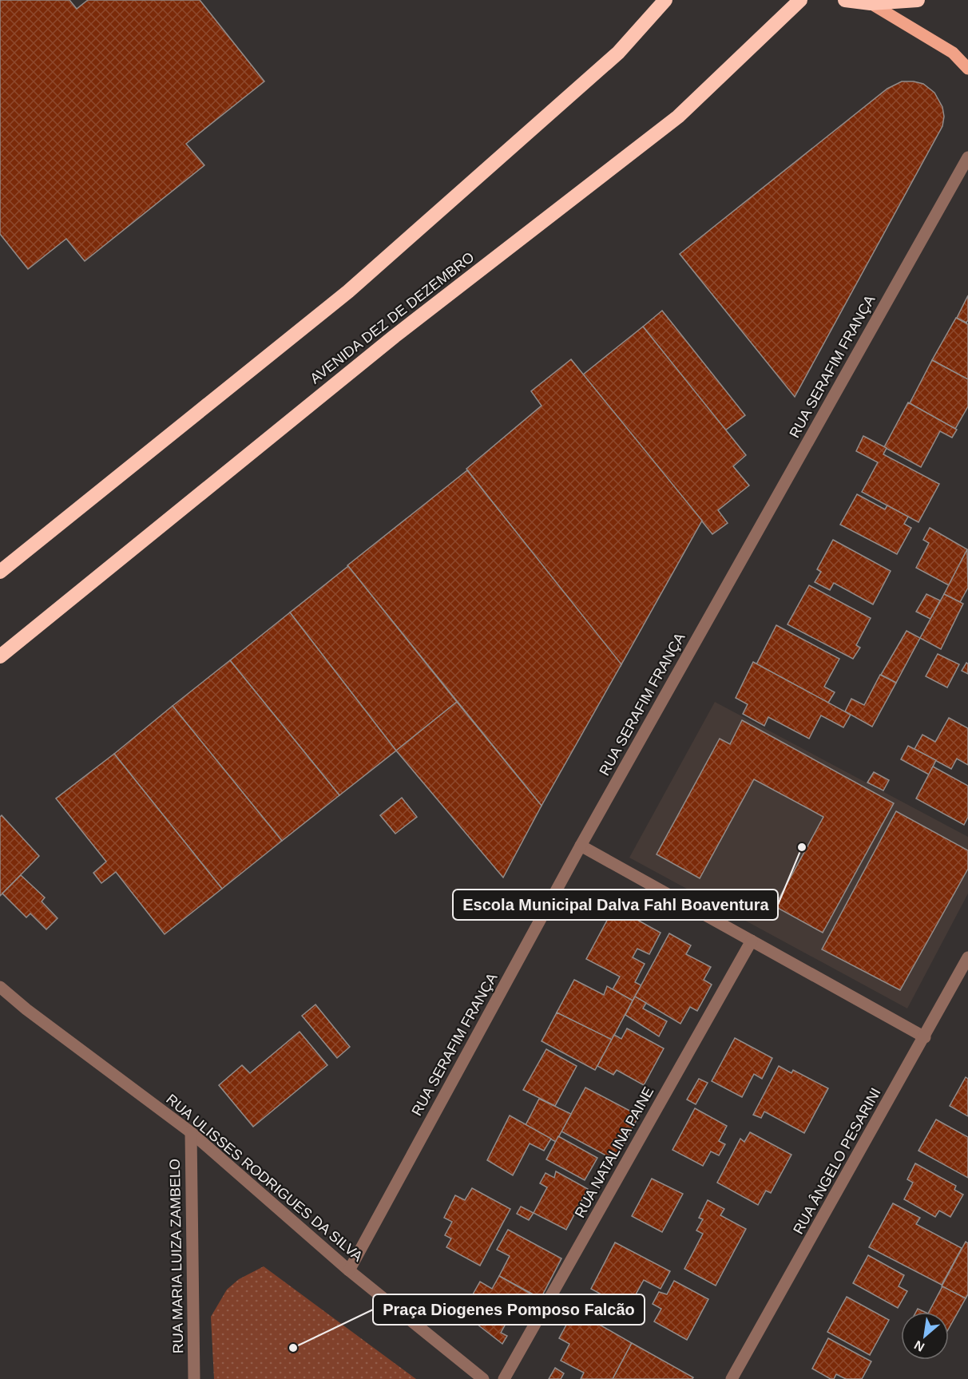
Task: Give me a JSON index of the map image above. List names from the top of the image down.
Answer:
{
  "streets": {
    "highway": ["AVENIDA DEZ DE DEZEMBRO"],
    "street": [
      "RUA SERAFIM FRANÇA",
      "RUA NATALINA PAINE",
      "RUA ÂNGELO PESARINI",
      "RUA ULISSES RODRIGUES DA SILVA",
      "RUA MARIA LUIZA ZAMBELO"
    ]
  },
  "crossings": [
    ["RUA SERAFIM FRANÇA", "RUA ULISSES RODRIGUES DA SILVA"],
    ["RUA ULISSES RODRIGUES DA SILVA", "RUA MARIA LUIZA ZAMBELO"]
  ],
  "places": ["Escola Municipal Dalva Fahl Boaventura", "Praça Diogenes Pomposo Falcão"],
  "north": "bottom left"
}
